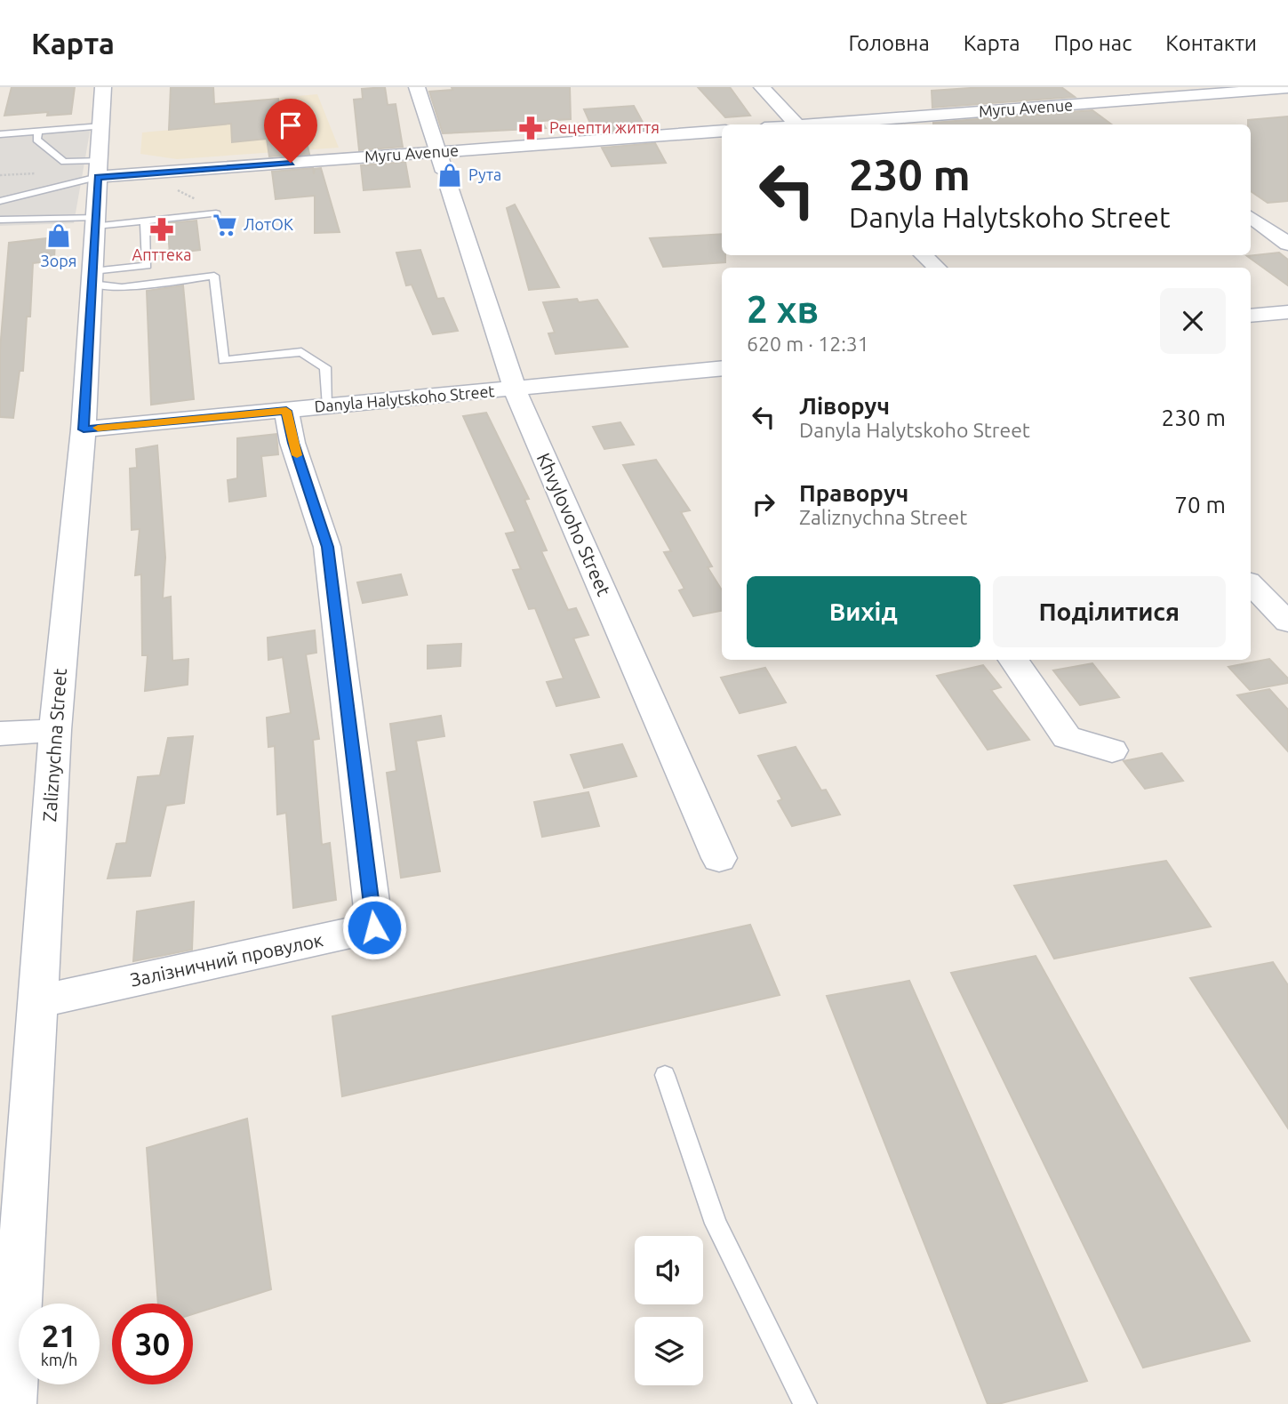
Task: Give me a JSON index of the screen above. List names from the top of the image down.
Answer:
{
  "streets": {
    "street": [
      "Myru Avenue",
      "Danyla Halytskoho Street",
      "Khvylovoho Street",
      "Zaliznychna Street",
      "Залізничний провулок"
    ]
  },
  "crossings": [
    ["Myru Avenue", "Khvylovoho Street"],
    ["Myru Avenue", "Zaliznychna Street"],
    ["Danyla Halytskoho Street", "Khvylovoho Street"],
    ["Danyla Halytskoho Street", "Zaliznychna Street"],
    ["Danyla Halytskoho Street", "Залізничний провулок"],
    ["Zaliznychna Street", "Залізничний провулок"]
  ],
  "places": {
    "pharmacy": ["Рецепти життя", "Апттека"],
    "shop": ["Рута", "Зоря"],
    "supermarket": ["ЛотОК"]
  },
  "page": {
    "header": "Карта",
    "nav": [
      "Головна",
      "Карта",
      "Про нас",
      "Контакти"
    ],
    "turn": ["230 m", "Danyla Halytskoho Street"],
    "heading": ["2 хв", "620 m · 12:31"],
    "list": [
      {
        "name": "Ліворуч",
        "note": "Danyla Halytskoho Street",
        "value": "230 m"
      },
      {
        "name": "Праворуч",
        "note": "Zaliznychna Street",
        "value": "70 m"
      }
    ],
    "buttons": ["Вихід", "Поділитися"],
    "speed": "21 km/h",
    "limit": "30"
  }
}
